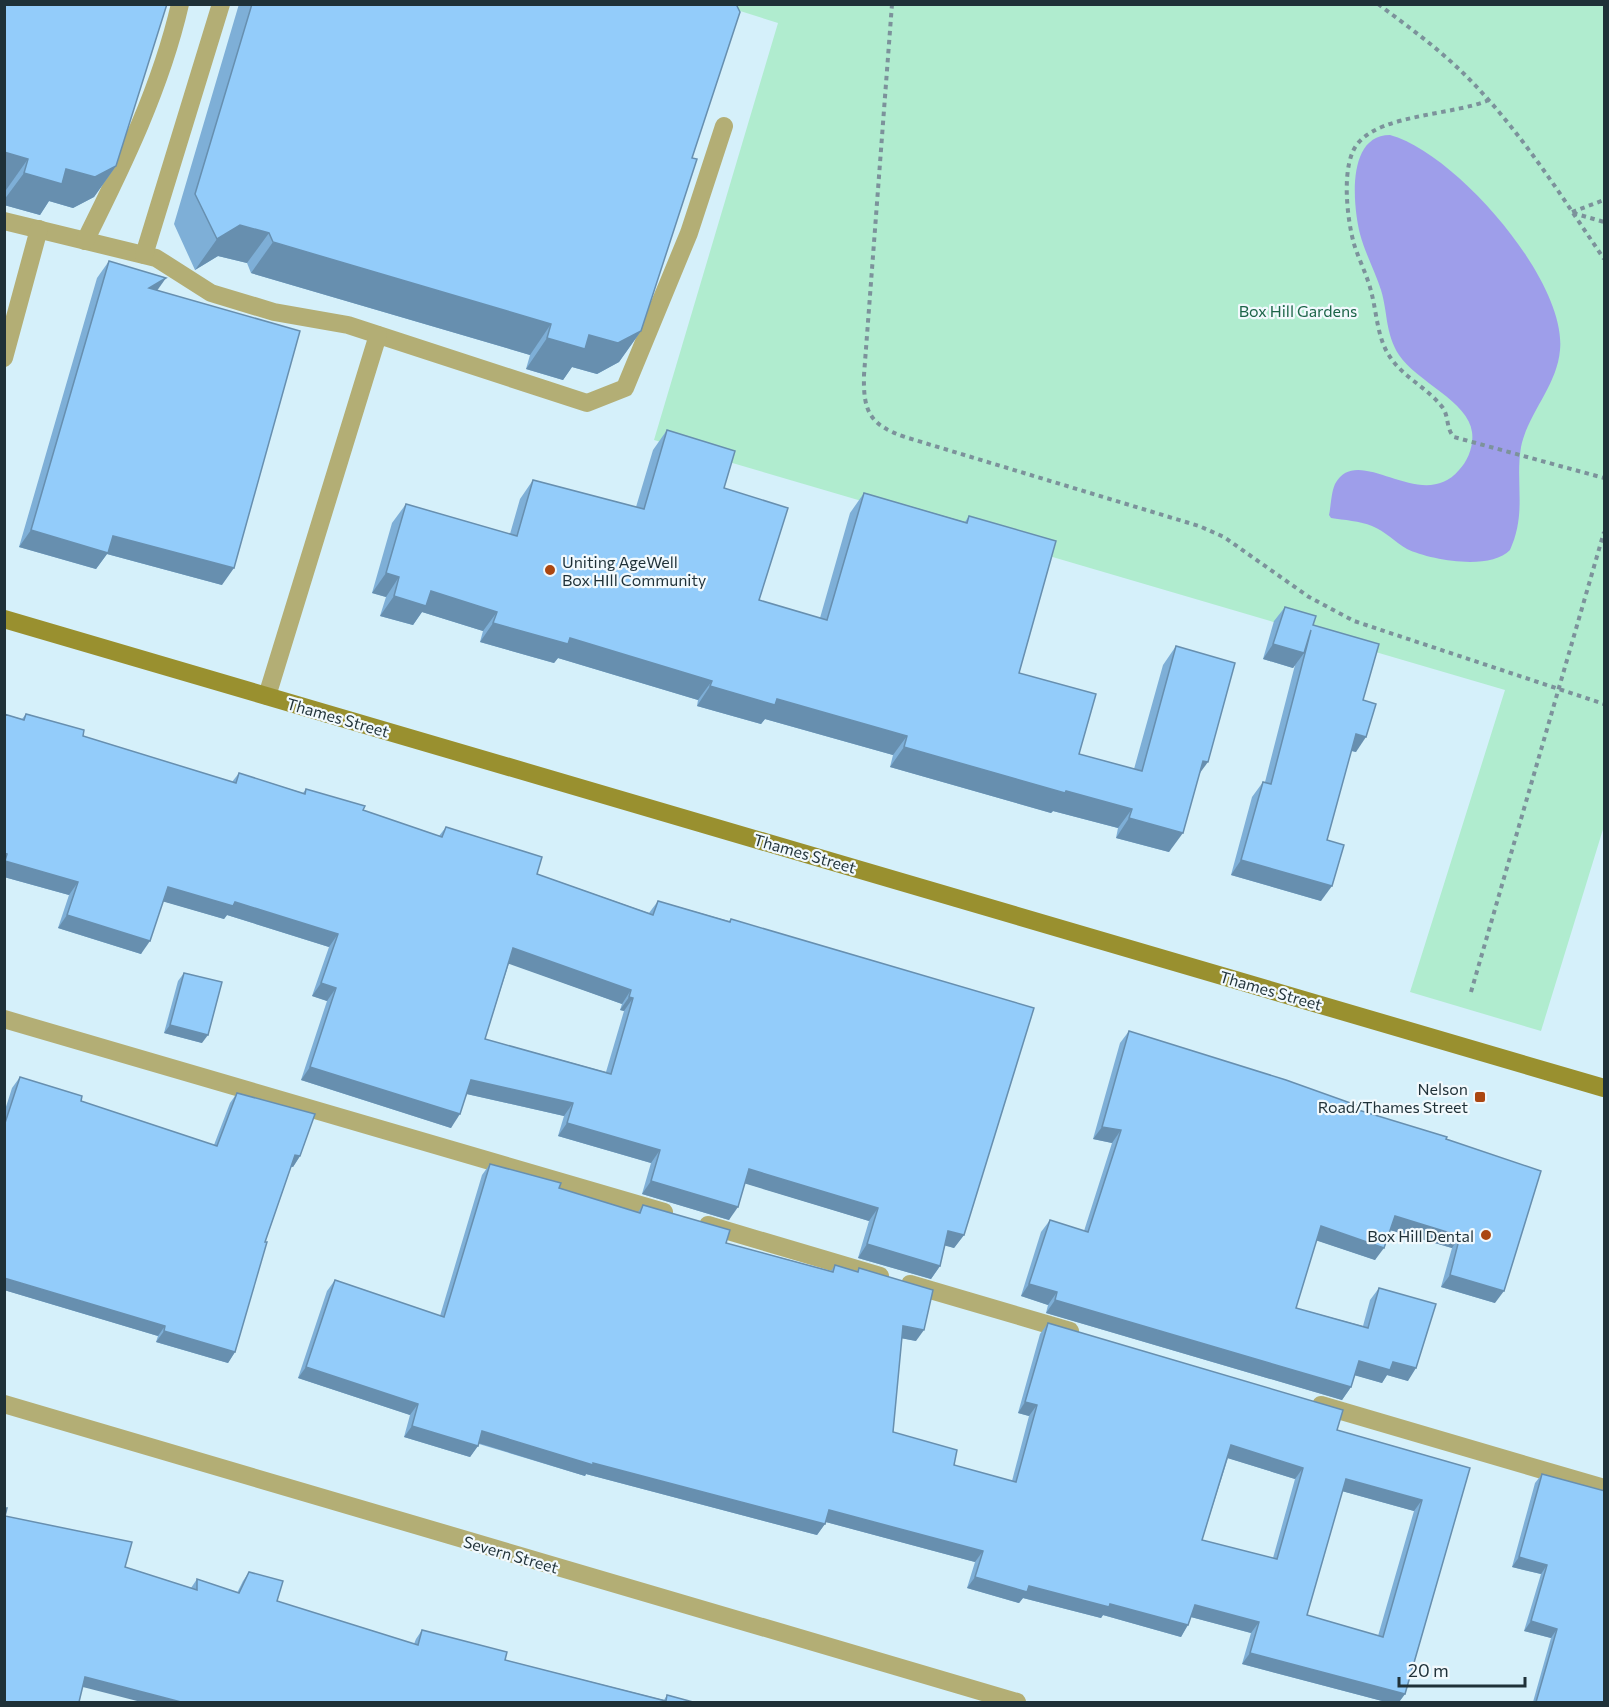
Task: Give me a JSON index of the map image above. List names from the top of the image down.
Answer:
{
  "streets": {
    "main road": ["Thames Street"],
    "street": ["Severn Street"]
  },
  "parks": ["Box Hill Gardens"],
  "places": {
    "other": ["Uniting AgeWell Box HIll Community", "Box Hill Dental"],
    "transit": ["Nelson Road/Thames Street"]
  },
  "scale_bar": "20 m"
}
